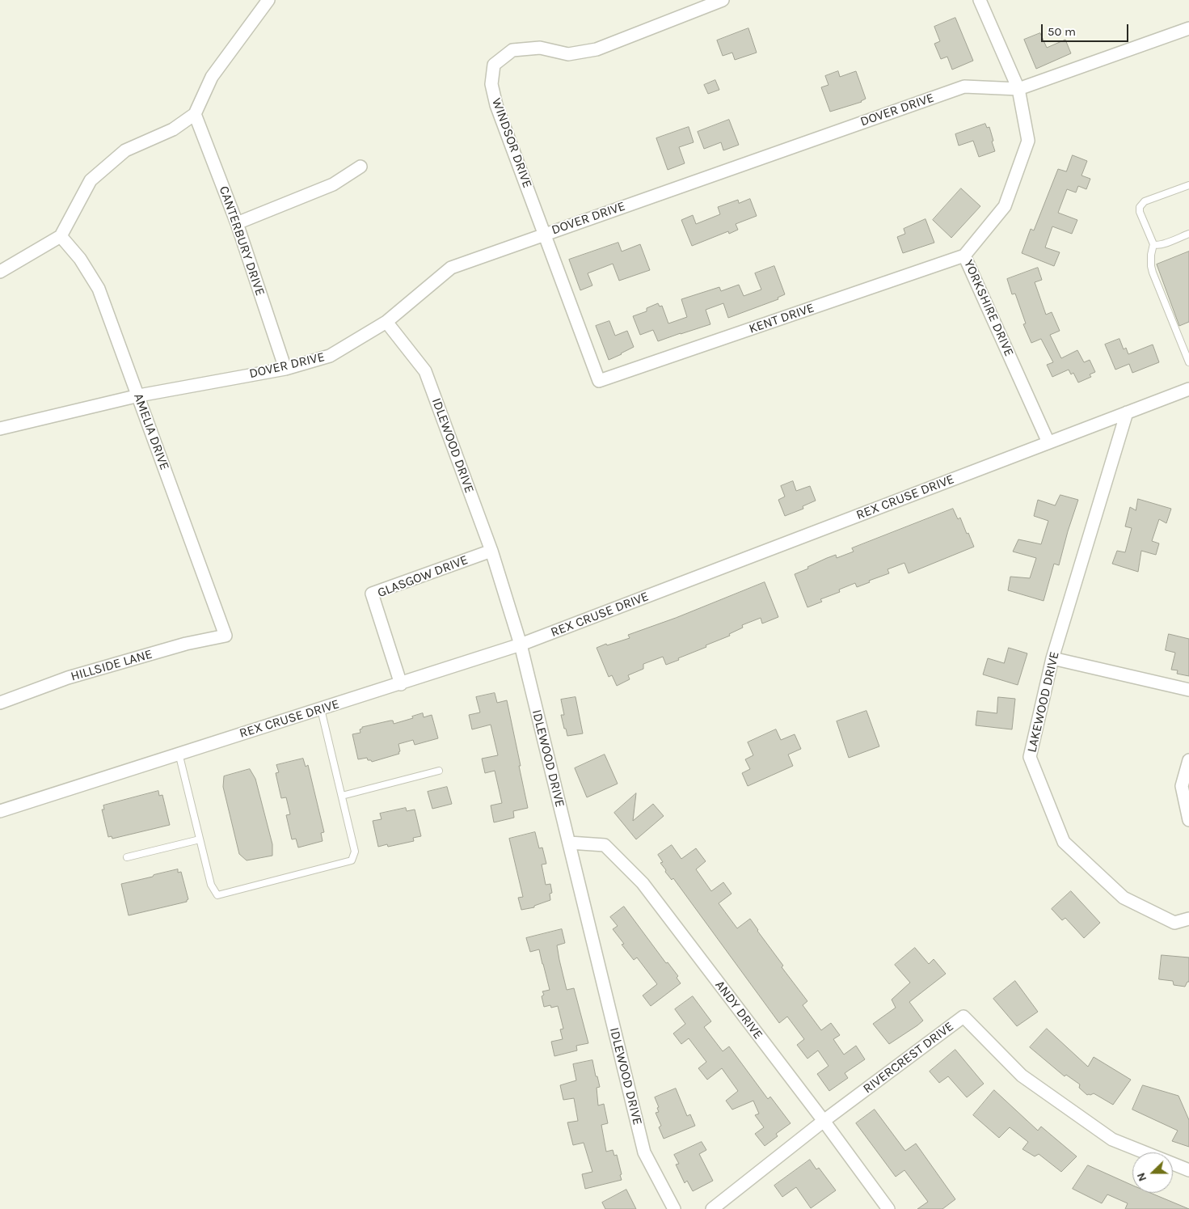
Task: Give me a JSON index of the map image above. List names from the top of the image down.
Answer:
{
  "streets": {
    "street": [
      "DOVER DRIVE",
      "WINDSOR DRIVE",
      "CANTERBURY DRIVE",
      "YORKSHIRE DRIVE",
      "KENT DRIVE",
      "AMELIA DRIVE",
      "IDLEWOOD DRIVE",
      "REX CRUSE DRIVE",
      "GLASGOW DRIVE",
      "HILLSIDE LANE",
      "LAKEWOOD DRIVE",
      "ANDY DRIVE",
      "RIVERCREST DRIVE"
    ]
  },
  "crossings": [
    ["DOVER DRIVE", "WINDSOR DRIVE"],
    ["DOVER DRIVE", "CANTERBURY DRIVE"],
    ["DOVER DRIVE", "YORKSHIRE DRIVE"],
    ["DOVER DRIVE", "AMELIA DRIVE"],
    ["DOVER DRIVE", "IDLEWOOD DRIVE"],
    ["WINDSOR DRIVE", "KENT DRIVE"],
    ["YORKSHIRE DRIVE", "KENT DRIVE"],
    ["YORKSHIRE DRIVE", "REX CRUSE DRIVE"],
    ["AMELIA DRIVE", "HILLSIDE LANE"],
    ["IDLEWOOD DRIVE", "REX CRUSE DRIVE"],
    ["IDLEWOOD DRIVE", "GLASGOW DRIVE"],
    ["IDLEWOOD DRIVE", "ANDY DRIVE"],
    ["REX CRUSE DRIVE", "GLASGOW DRIVE"],
    ["REX CRUSE DRIVE", "LAKEWOOD DRIVE"],
    ["ANDY DRIVE", "RIVERCREST DRIVE"]
  ],
  "scale_bar": "50 m",
  "north": "left"
}
